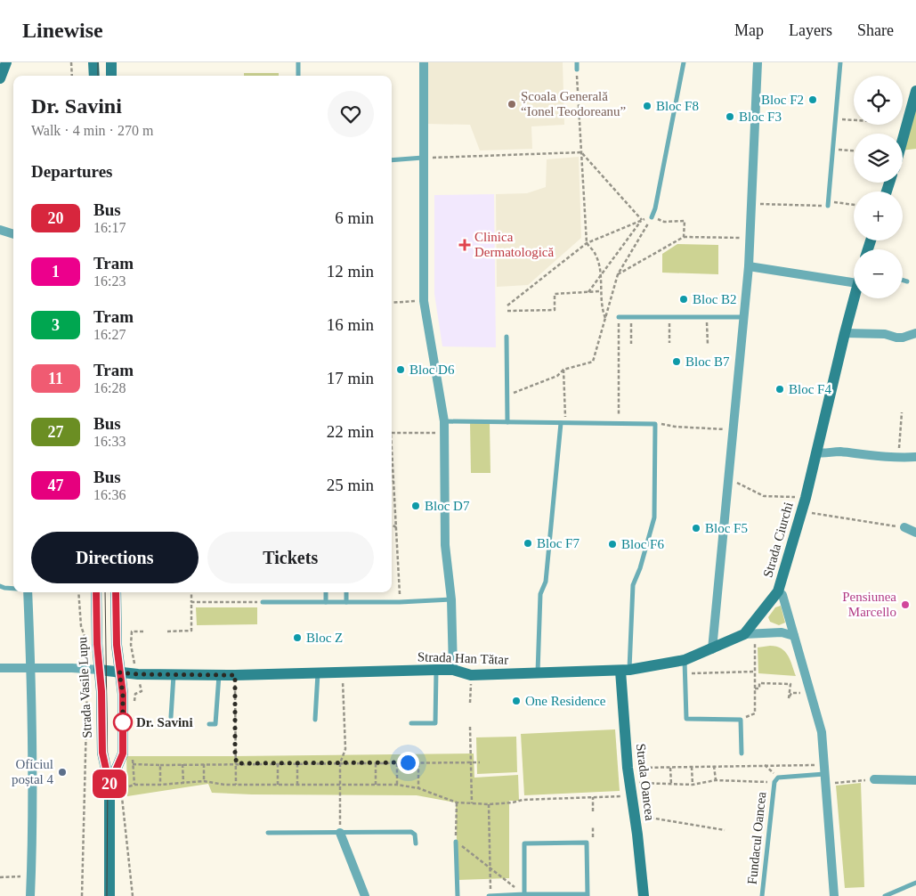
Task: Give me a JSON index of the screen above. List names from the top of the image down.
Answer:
{
  "streets": {
    "street": [
      "Strada Ciurchi",
      "Strada Han Tătar",
      "Strada Vasile Lupu",
      "Strada Oancea"
    ],
    "lane": ["Fundacul Oancea"]
  },
  "crossings": [
    ["Strada Ciurchi", "Strada Han Tătar"],
    ["Strada Ciurchi", "Fundacul Oancea"],
    ["Strada Han Tătar", "Strada Vasile Lupu"],
    ["Strada Han Tătar", "Strada Oancea"]
  ],
  "places": {
    "other": [
      "Bloc F2",
      "Școala Generală “Ionel Teodoreanu”",
      "Bloc F8",
      "Bloc F3",
      "Bloc B2",
      "Bloc B7",
      "Bloc D6",
      "Bloc F4",
      "Bloc D7",
      "Bloc F5",
      "Bloc F7",
      "Bloc F6",
      "Pensiunea Marcello",
      "Bloc Z",
      "One Residence",
      "Dr. Savini",
      "Oficiul poștal 4"
    ],
    "health": ["Clinica Dermatologică"]
  },
  "lines": ["bus line 20"],
  "page": {
    "header": "Linewise",
    "nav": ["Map", "Layers", "Share"],
    "on_map": "20",
    "map_buttons": ["+", "−"],
    "heading": [
      ["Dr. Savini", "Walk · 4 min · 270 m"],
      "Departures"
    ],
    "list": [
      {
        "mark": "20",
        "name": "Bus",
        "note": "16:17",
        "value": "6 min"
      },
      {
        "mark": "1",
        "name": "Tram",
        "note": "16:23",
        "value": "12 min"
      },
      {
        "mark": "3",
        "name": "Tram",
        "note": "16:27",
        "value": "16 min"
      },
      {
        "mark": "11",
        "name": "Tram",
        "note": "16:28",
        "value": "17 min"
      },
      {
        "mark": "27",
        "name": "Bus",
        "note": "16:33",
        "value": "22 min"
      },
      {
        "mark": "47",
        "name": "Bus",
        "note": "16:36",
        "value": "25 min"
      }
    ],
    "buttons": ["Directions", "Tickets"]
  }
}
